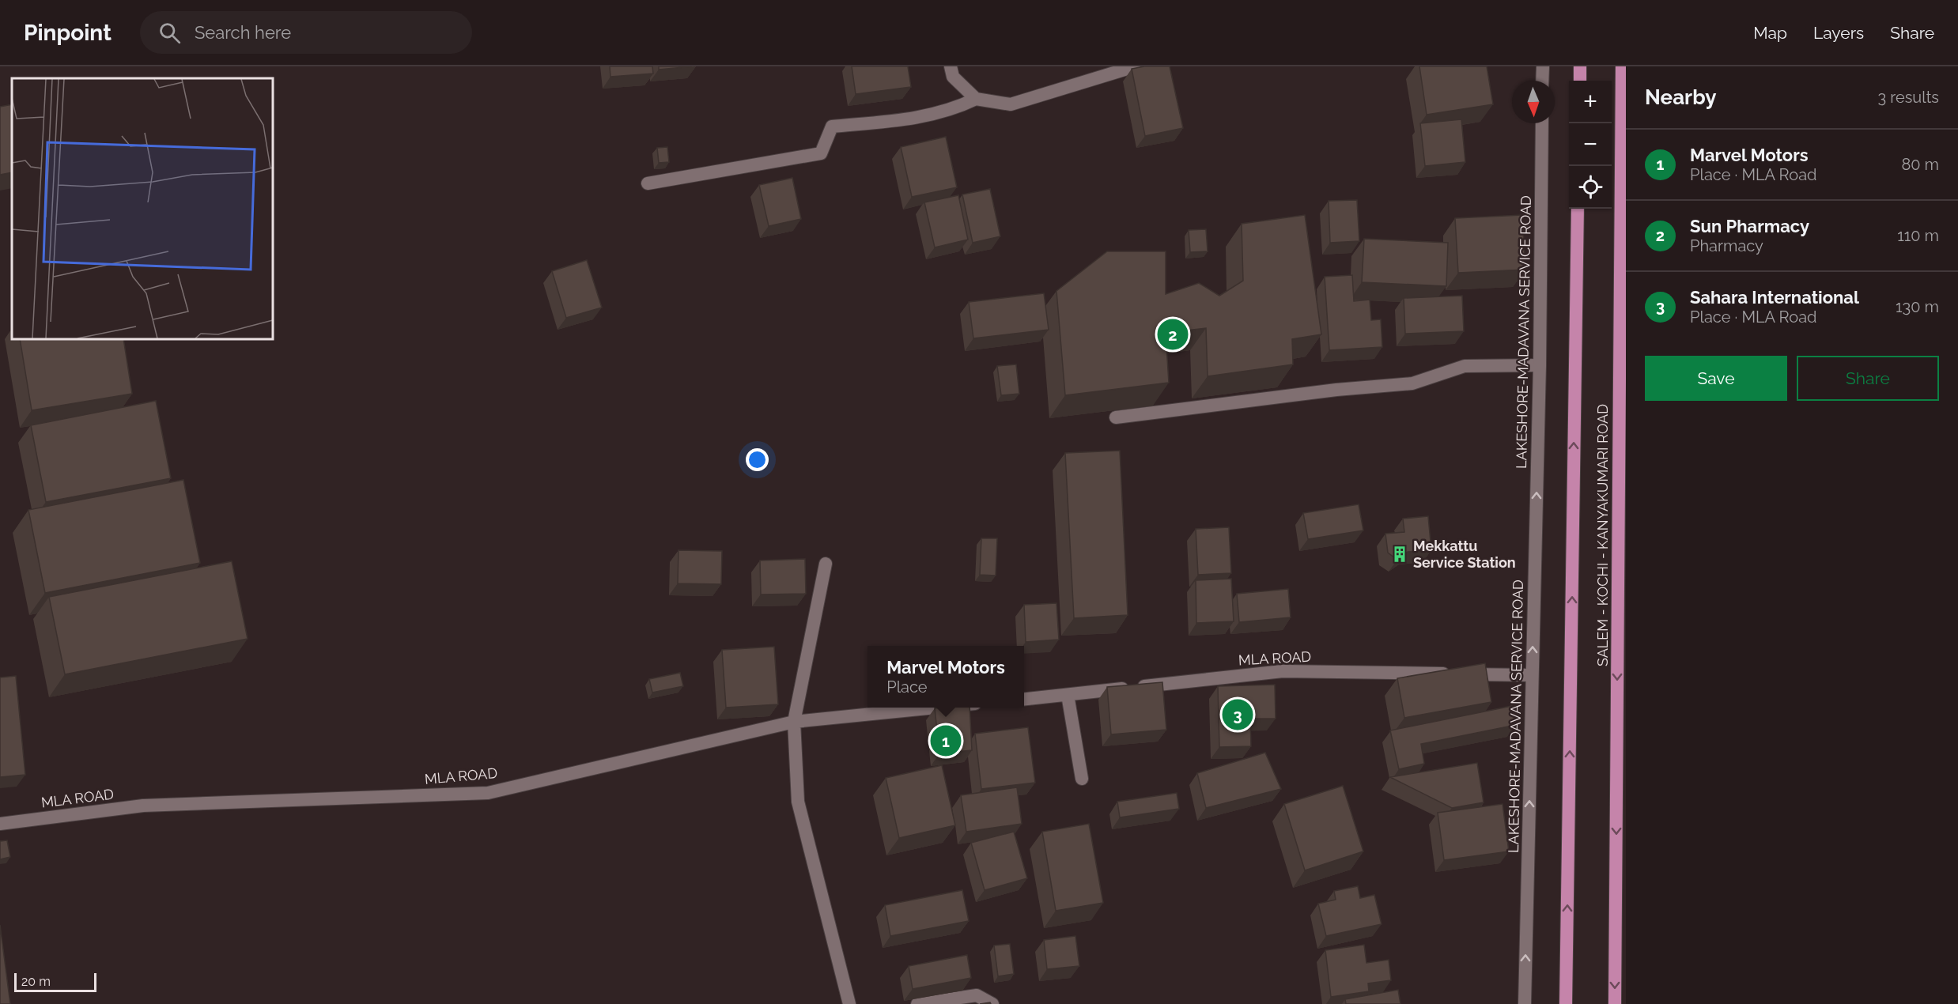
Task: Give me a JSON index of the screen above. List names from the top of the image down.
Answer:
{
  "streets": {
    "highway": ["SALEM - KOCHI - KANYAKUMARI ROAD"],
    "street": ["LAKESHORE-MADAVANA SERVICE ROAD", "MLA ROAD"]
  },
  "crossings": [
    ["LAKESHORE-MADAVANA SERVICE ROAD", "MLA ROAD"]
  ],
  "one_way": ["LAKESHORE-MADAVANA SERVICE ROAD"],
  "places": {
    "building": ["Mekkattu Service Station"]
  },
  "scale_bar": "20 m",
  "north": "bottom",
  "page": {
    "header": "Pinpoint",
    "search": "Search here",
    "nav": ["Map", "Layers", "Share"],
    "heading": ["Nearby", "3 results"],
    "map_buttons": ["+", "−"],
    "list": [
      {
        "mark": "1",
        "name": "Marvel Motors",
        "note": "Place · MLA Road",
        "value": "80 m"
      },
      {
        "mark": "2",
        "name": "Sun Pharmacy",
        "note": "Pharmacy",
        "value": "110 m"
      },
      {
        "mark": "3",
        "name": "Sahara International",
        "note": "Place · MLA Road",
        "value": "130 m"
      }
    ],
    "pins": ["2", "3", "1"],
    "buttons": ["Save", "Share"],
    "popup": ["Marvel Motors", "Place"],
    "scale": "20 m"
  }
}
